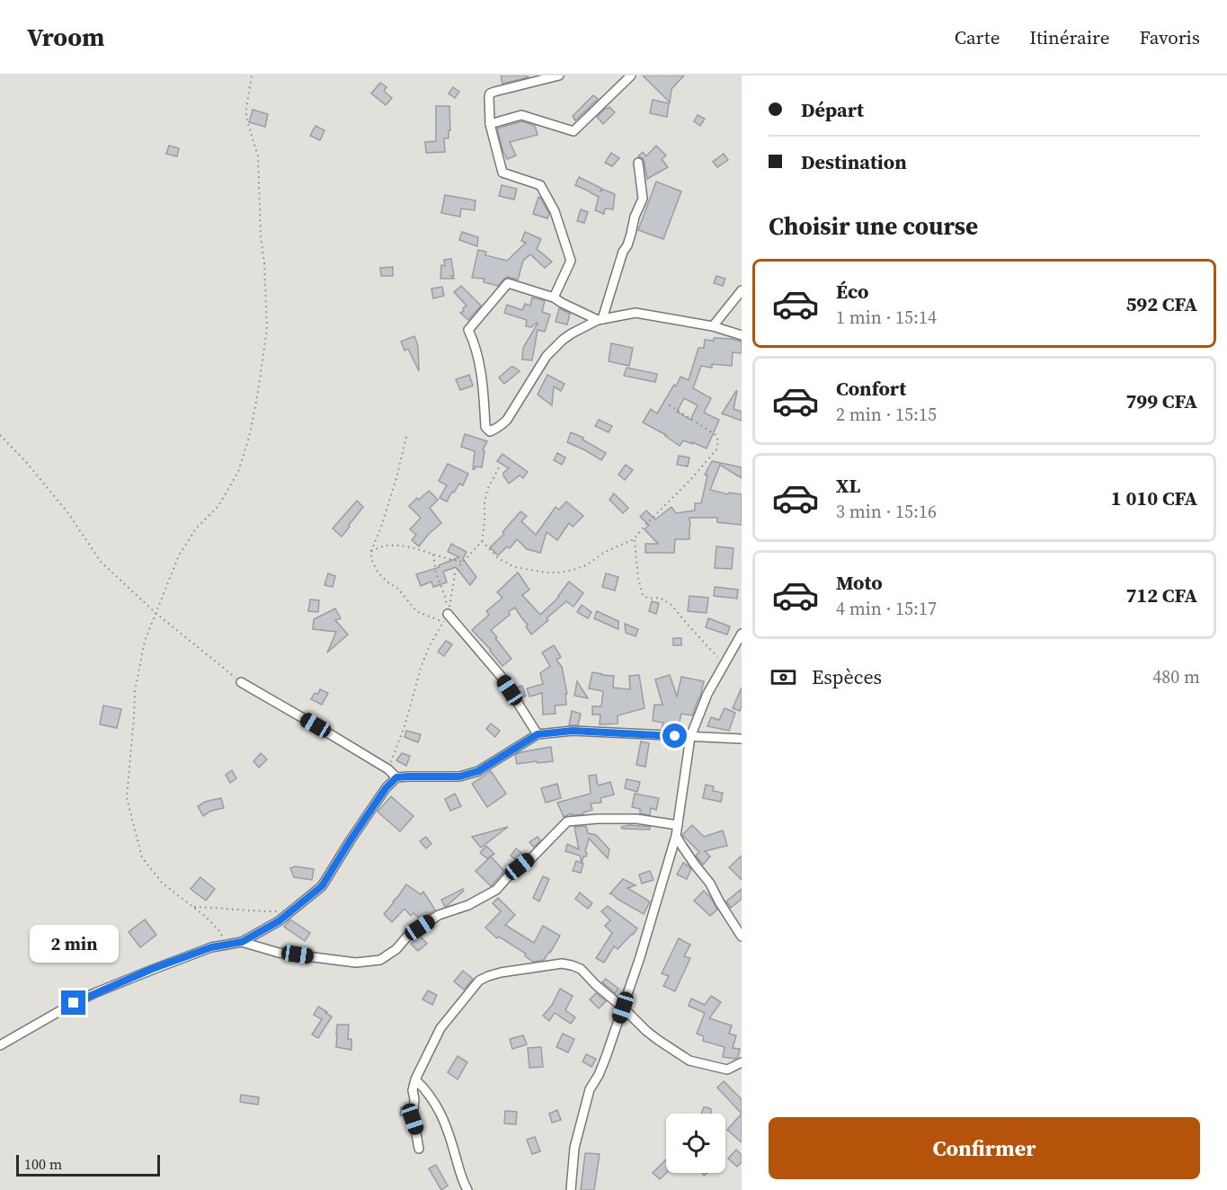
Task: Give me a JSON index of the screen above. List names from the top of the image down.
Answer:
{
  "scale_bar": "100 m",
  "page": {
    "header": "Vroom",
    "nav": ["Carte", "Itinéraire", "Favoris"],
    "banner": ["Départ", "Destination"],
    "heading": "Choisir une course",
    "list": [
      {
        "name": "Éco",
        "note": "1 min · 15:14",
        "value": "592 CFA"
      },
      {
        "name": "Confort",
        "note": "2 min · 15:15",
        "value": "799 CFA"
      },
      {
        "name": "XL",
        "note": "3 min · 15:16",
        "value": "1 010 CFA"
      },
      {
        "name": "Moto",
        "note": "4 min · 15:17",
        "value": "712 CFA"
      }
    ],
    "pay": ["Espèces", "480 m"],
    "bubble": "2 min",
    "buttons": "Confirmer",
    "scale": "100 m"
  }
}
